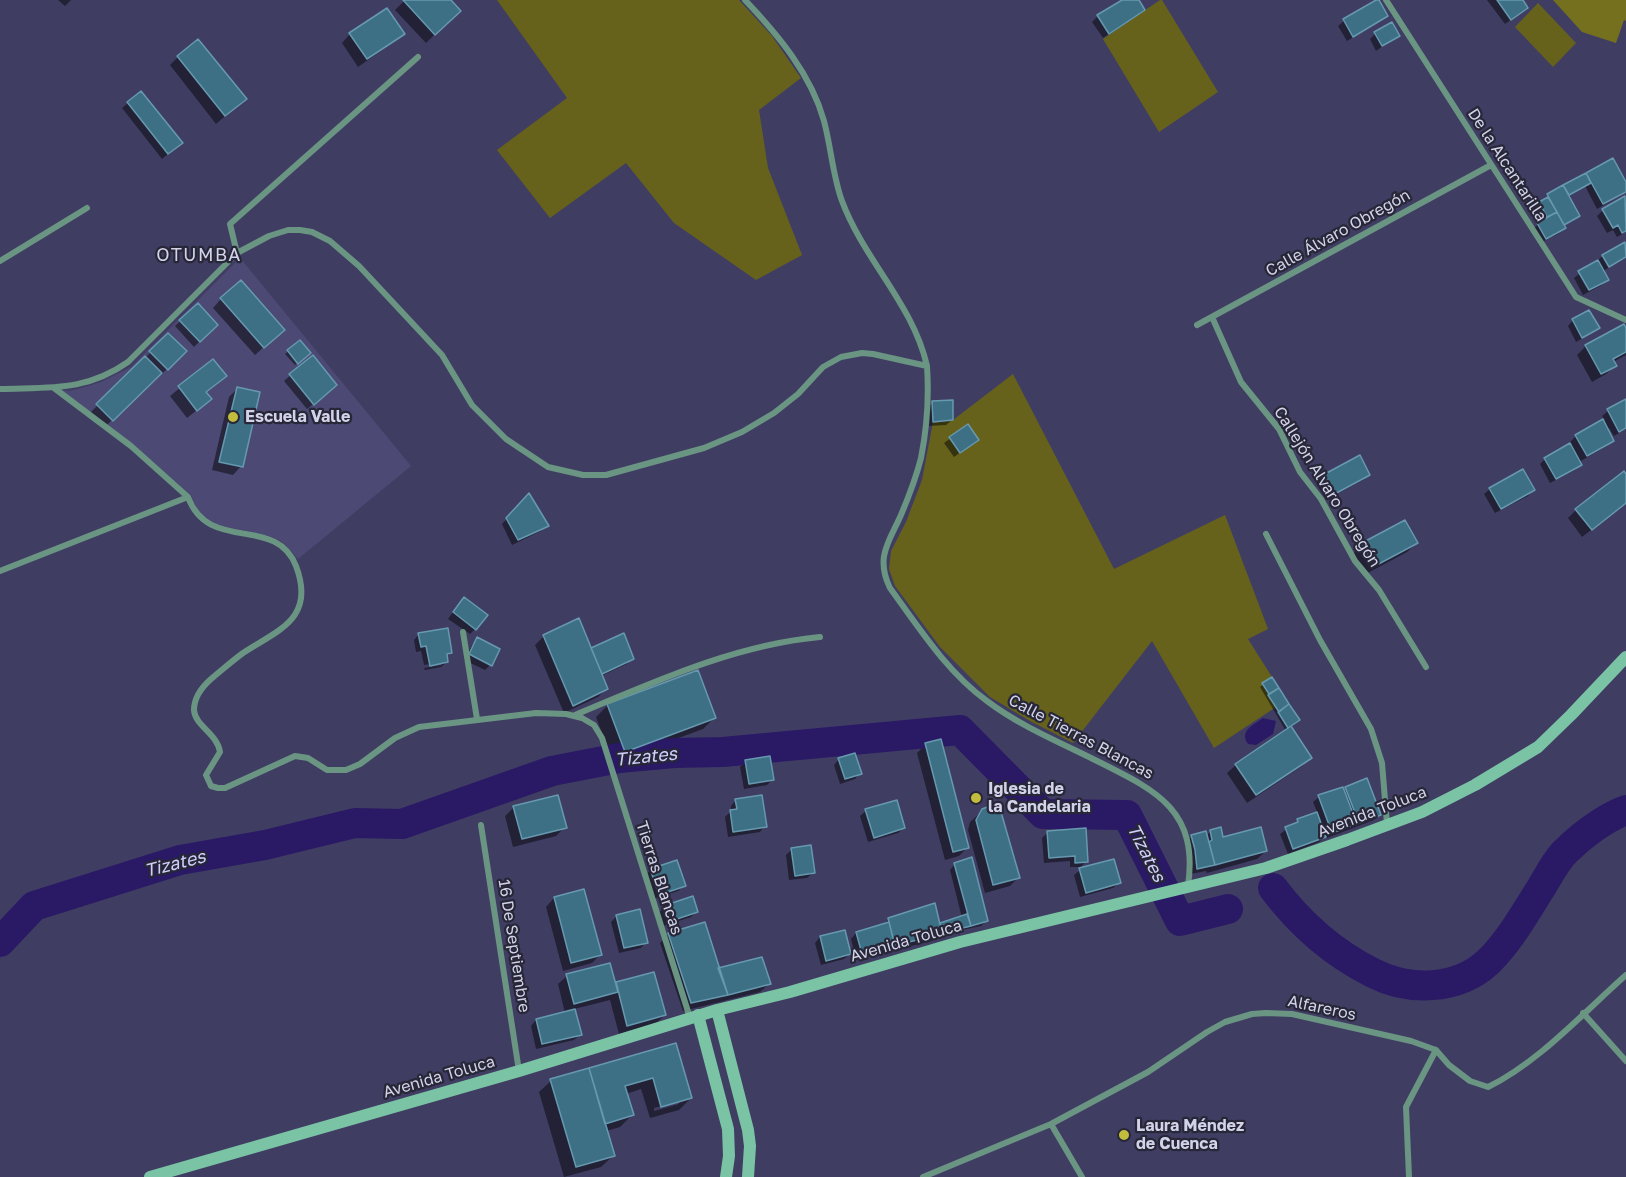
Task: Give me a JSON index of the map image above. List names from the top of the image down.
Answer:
{
  "streets": {
    "street": [
      "De la Alcantarilla",
      "Calle Álvaro Obregón",
      "Callejón Alvaro Obregón",
      "Calle Tierras Blancas",
      "Avenida Toluca",
      "Tierras Blancas",
      "16 De Septiembre",
      "Alfareros"
    ]
  },
  "crossings": [
    ["De la Alcantarilla", "Calle Álvaro Obregón"],
    ["Calle Álvaro Obregón", "Callejón Alvaro Obregón"],
    ["Calle Tierras Blancas", "Avenida Toluca"],
    ["Avenida Toluca", "Tierras Blancas"],
    ["Avenida Toluca", "16 De Septiembre"]
  ],
  "districts": ["OTUMBA"],
  "water": ["Tizates"],
  "places": ["Escuela Valle", "Iglesia de la Candelaria", "Laura Méndez de Cuenca"]
}
